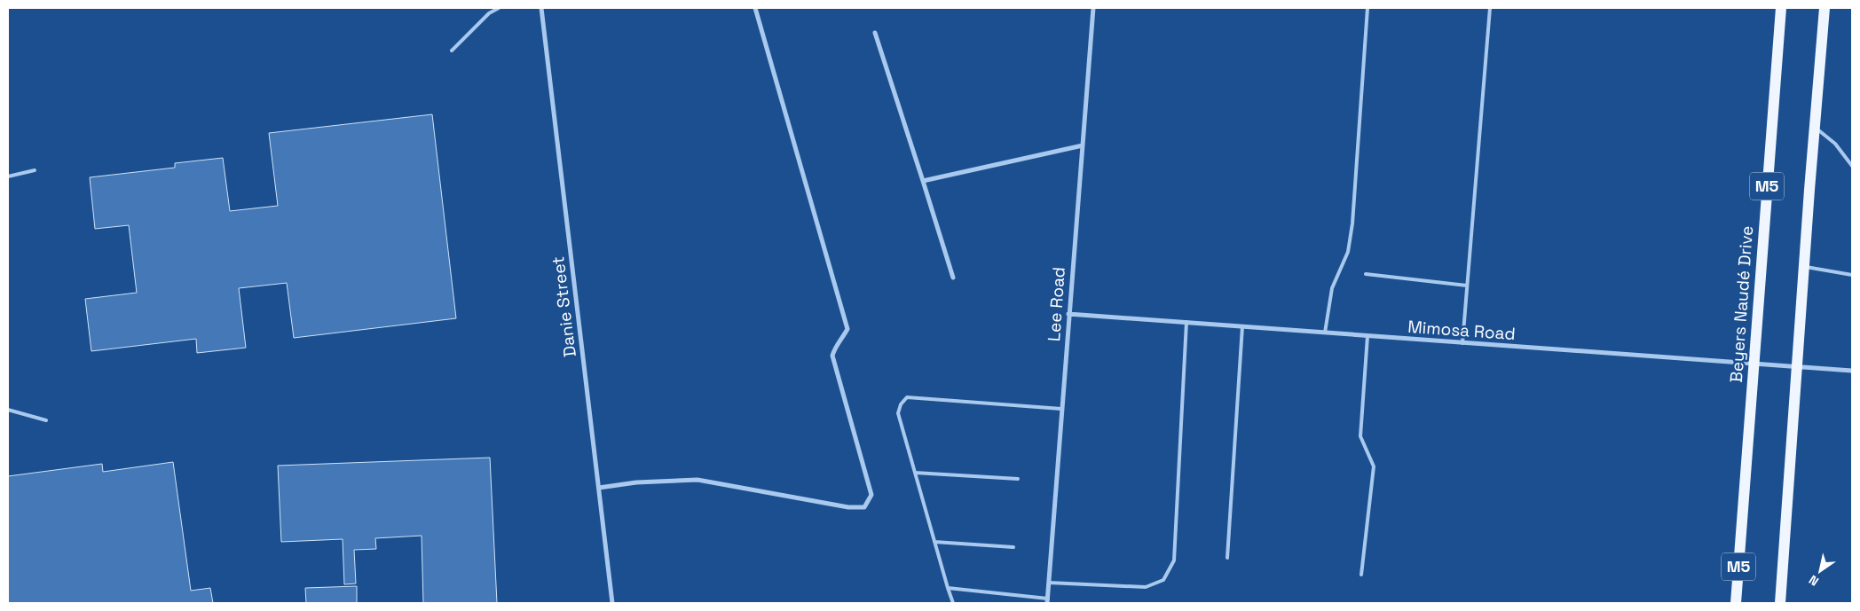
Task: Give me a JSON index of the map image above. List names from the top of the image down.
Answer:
{
  "streets": {
    "main road": ["M5", "Beyers Naudé Drive"],
    "street": ["Lee Road", "Danie Street", "Mimosa Road"]
  },
  "crossings": [
    ["M5", "Mimosa Road"],
    ["Lee Road", "Mimosa Road"],
    ["Beyers Naudé Drive", "Mimosa Road"]
  ],
  "north": "bottom left"
}
